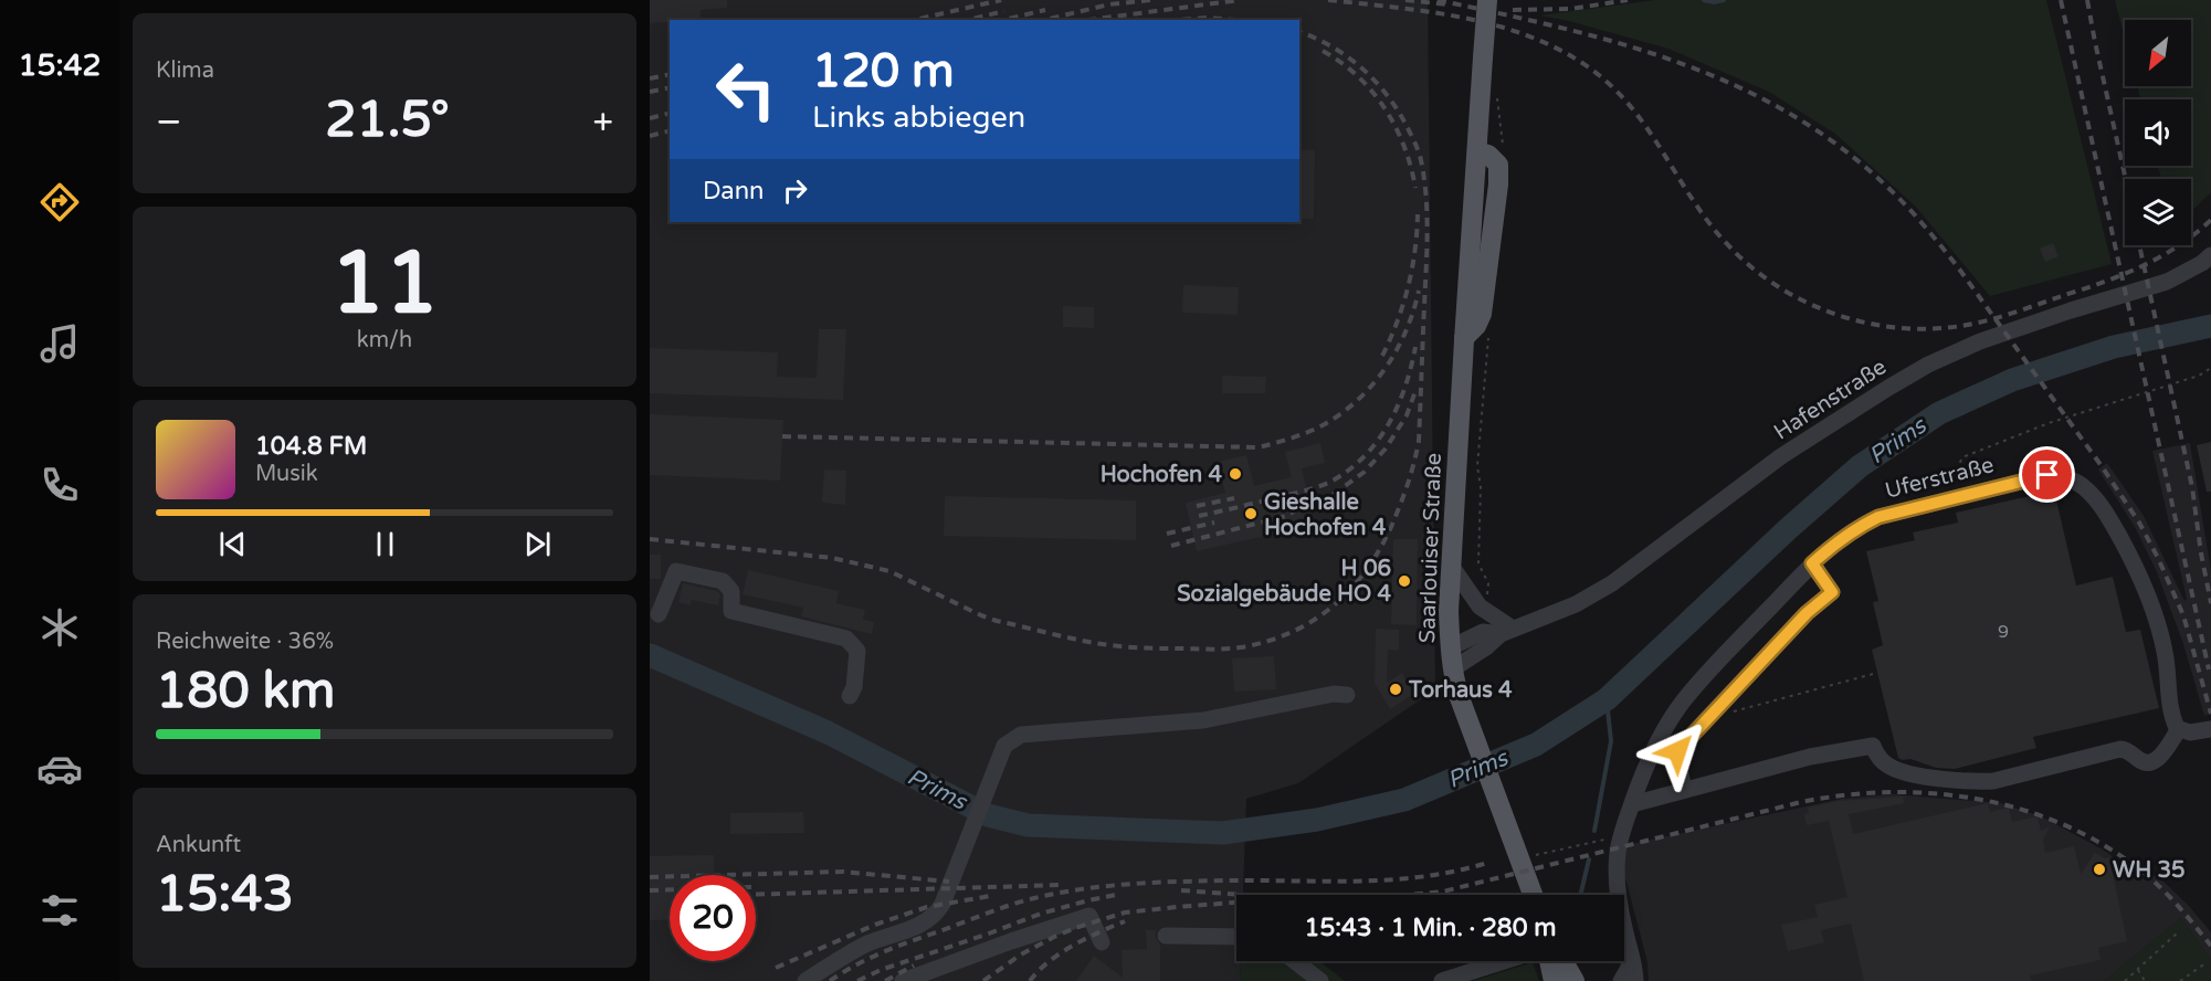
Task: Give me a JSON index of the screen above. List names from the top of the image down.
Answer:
{
  "streets": {
    "main road": ["Saarlouiser Straße"],
    "street": ["Hafenstraße", "Uferstraße"]
  },
  "crossings": [
    ["Hafenstraße", "Saarlouiser Straße"]
  ],
  "water": ["Prims"],
  "places": [
    "Hochofen 4",
    "Gieshalle Hochofen 4",
    "H 06 Sozialgebäude HO 4",
    "Torhaus 4",
    "WH 35"
  ],
  "house_numbers": ["9"],
  "north": "bottom left",
  "page": {
    "tabs": "15:42",
    "tile": [
      "Klima",
      ["11", "km/h"],
      ["Reichweite · 36%", "180 km"],
      ["Ankunft", "15:43"]
    ],
    "turn": ["120 m", "Links abbiegen"],
    "heat": ["−", "21.5°", "+"],
    "then": "Dann",
    "song": ["104.8 FM", "Musik"],
    "limit": "20",
    "trip": "15:43 · 1 Min. · 280 m"
  }
}
